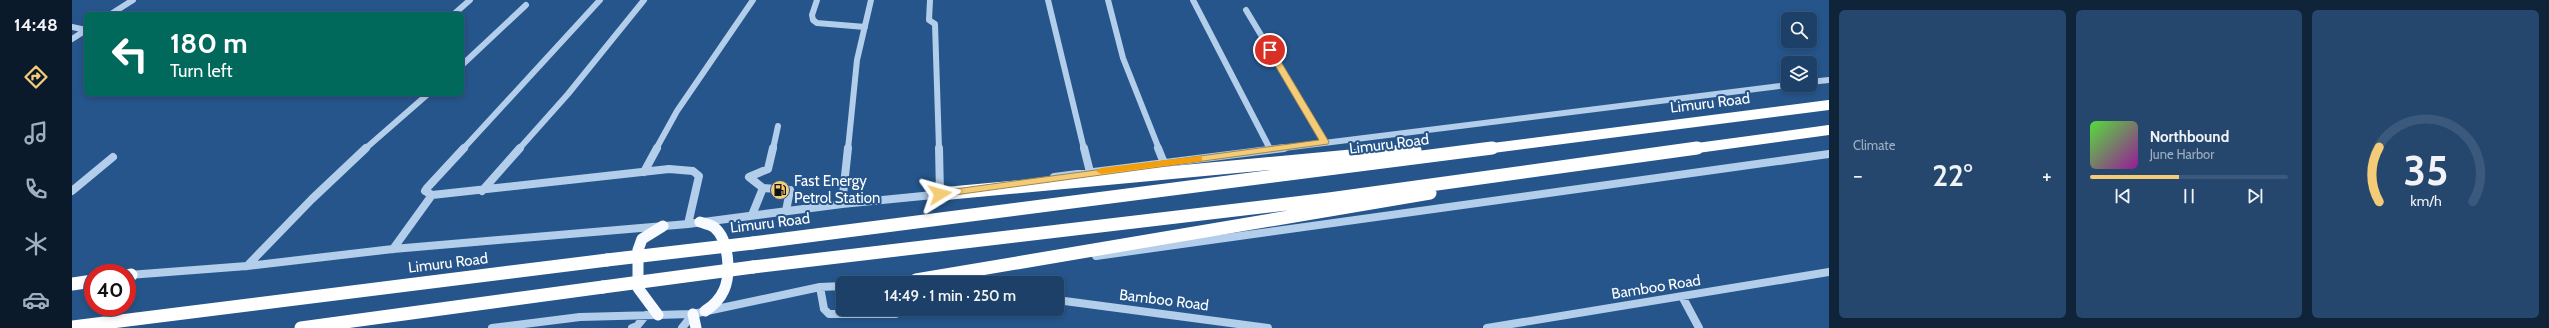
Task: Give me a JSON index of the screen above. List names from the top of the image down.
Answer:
{
  "streets": {
    "highway": ["Limuru Road"],
    "street": ["Bamboo Road"]
  },
  "places": {
    "fuel station": ["Fast Energy Petrol Station"]
  },
  "page": {
    "tabs": "14:48",
    "tile": "Climate",
    "turn": ["180 m", "Turn left"],
    "song": ["Northbound", "June Harbor"],
    "heat": ["−", "22°", "+"],
    "limit": "40",
    "trip": "14:49 · 1 min · 250 m",
    "gauge": ["35", "km/h"]
  }
}
